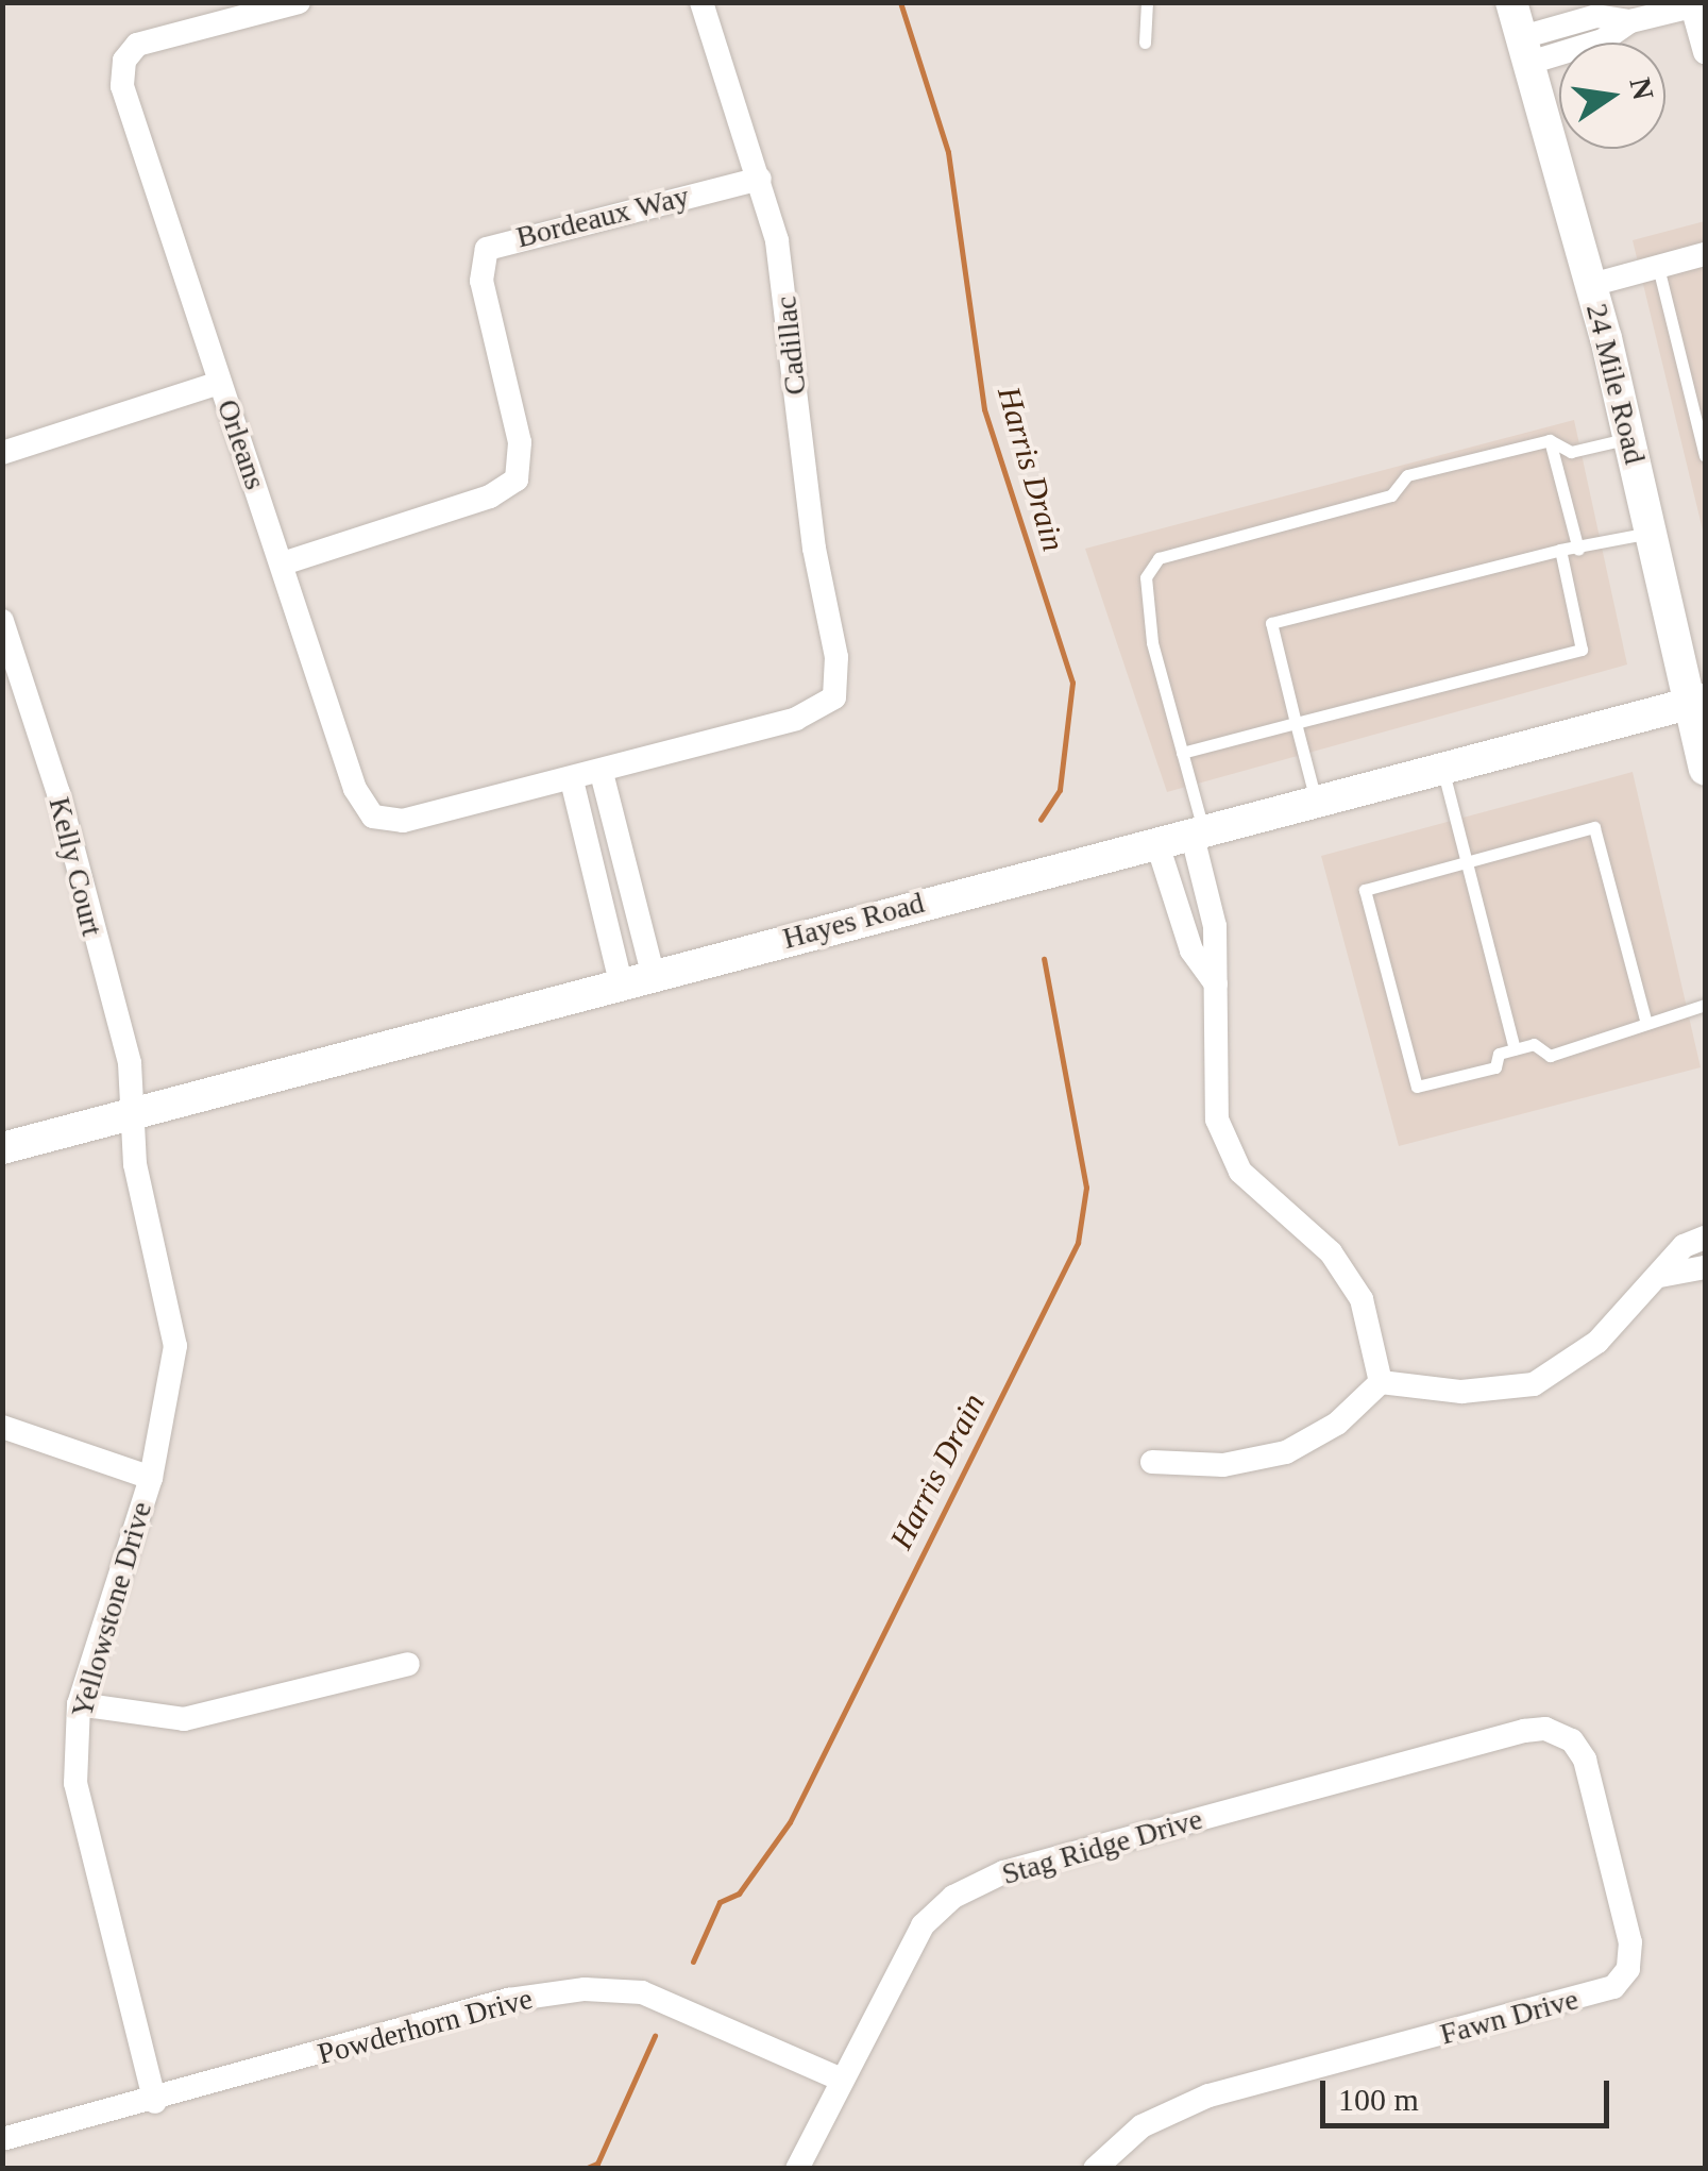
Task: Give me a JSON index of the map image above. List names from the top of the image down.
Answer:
{
  "streets": {
    "street": [
      "Bordeaux Way",
      "Cadillac",
      "24 Mile Road",
      "Orleans",
      "Kelly Court",
      "Hayes Road",
      "Yellowstone Drive",
      "Stag Ridge Drive",
      "Fawn Drive",
      "Powderhorn Drive"
    ]
  },
  "crossings": [
    ["Bordeaux Way", "Cadillac"],
    ["Bordeaux Way", "Orleans"],
    ["24 Mile Road", "Hayes Road"],
    ["Kelly Court", "Hayes Road"],
    ["Kelly Court", "Yellowstone Drive"],
    ["Hayes Road", "Yellowstone Drive"],
    ["Yellowstone Drive", "Powderhorn Drive"],
    ["Stag Ridge Drive", "Fawn Drive"],
    ["Stag Ridge Drive", "Powderhorn Drive"]
  ],
  "water": ["Harris Drain"],
  "scale_bar": "100 m",
  "north": "right"
}
